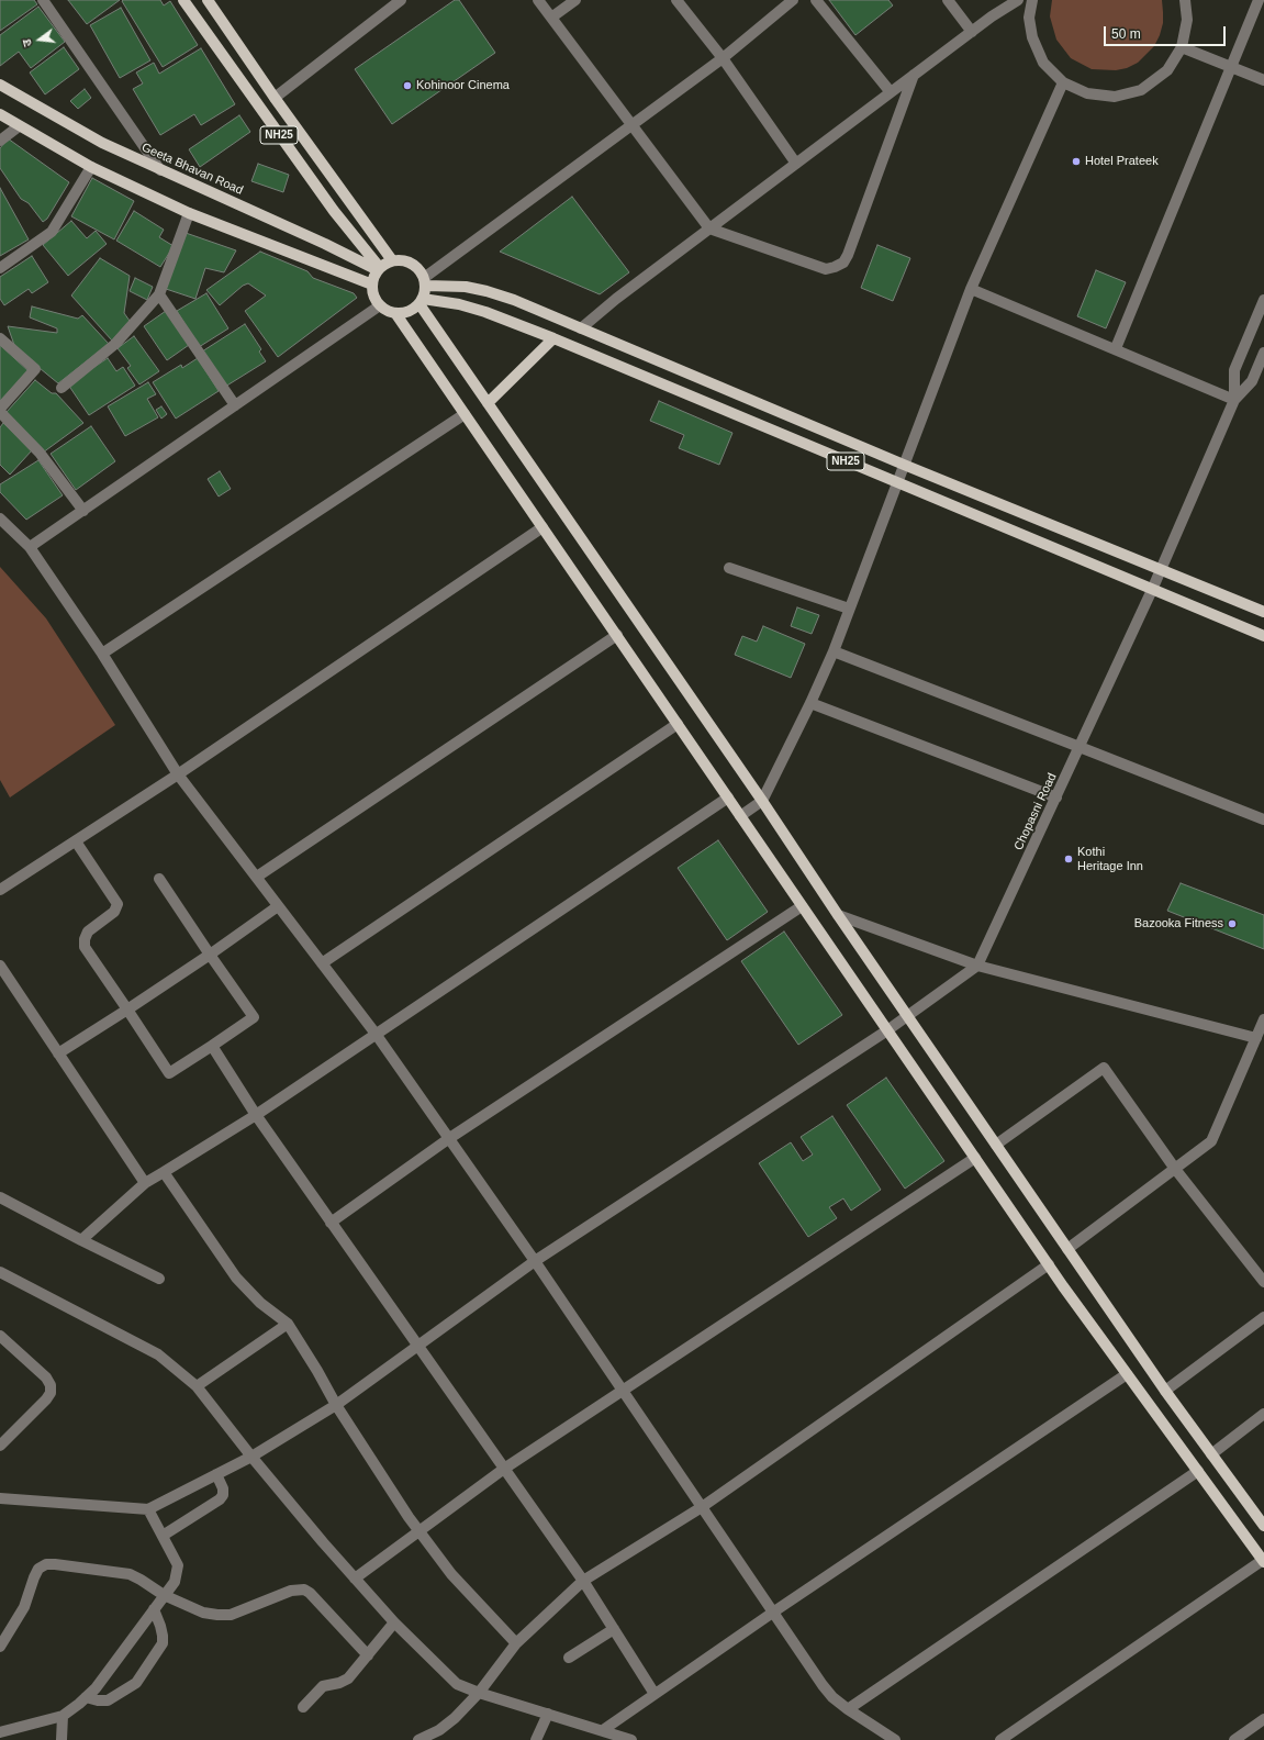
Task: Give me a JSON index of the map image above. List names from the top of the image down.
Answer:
{
  "streets": {
    "main road": ["NH25", "Geeta Bhavan Road"],
    "street": ["Chopasni Road"]
  },
  "crossings": [
    ["NH25", "Geeta Bhavan Road"],
    ["NH25", "Chopasni Road"]
  ],
  "places": [
    "Kohinoor Cinema",
    "Hotel Prateek",
    "Kothi Heritage Inn",
    "Bazooka Fitness"
  ],
  "scale_bar": "50 m",
  "north": "left"
}
